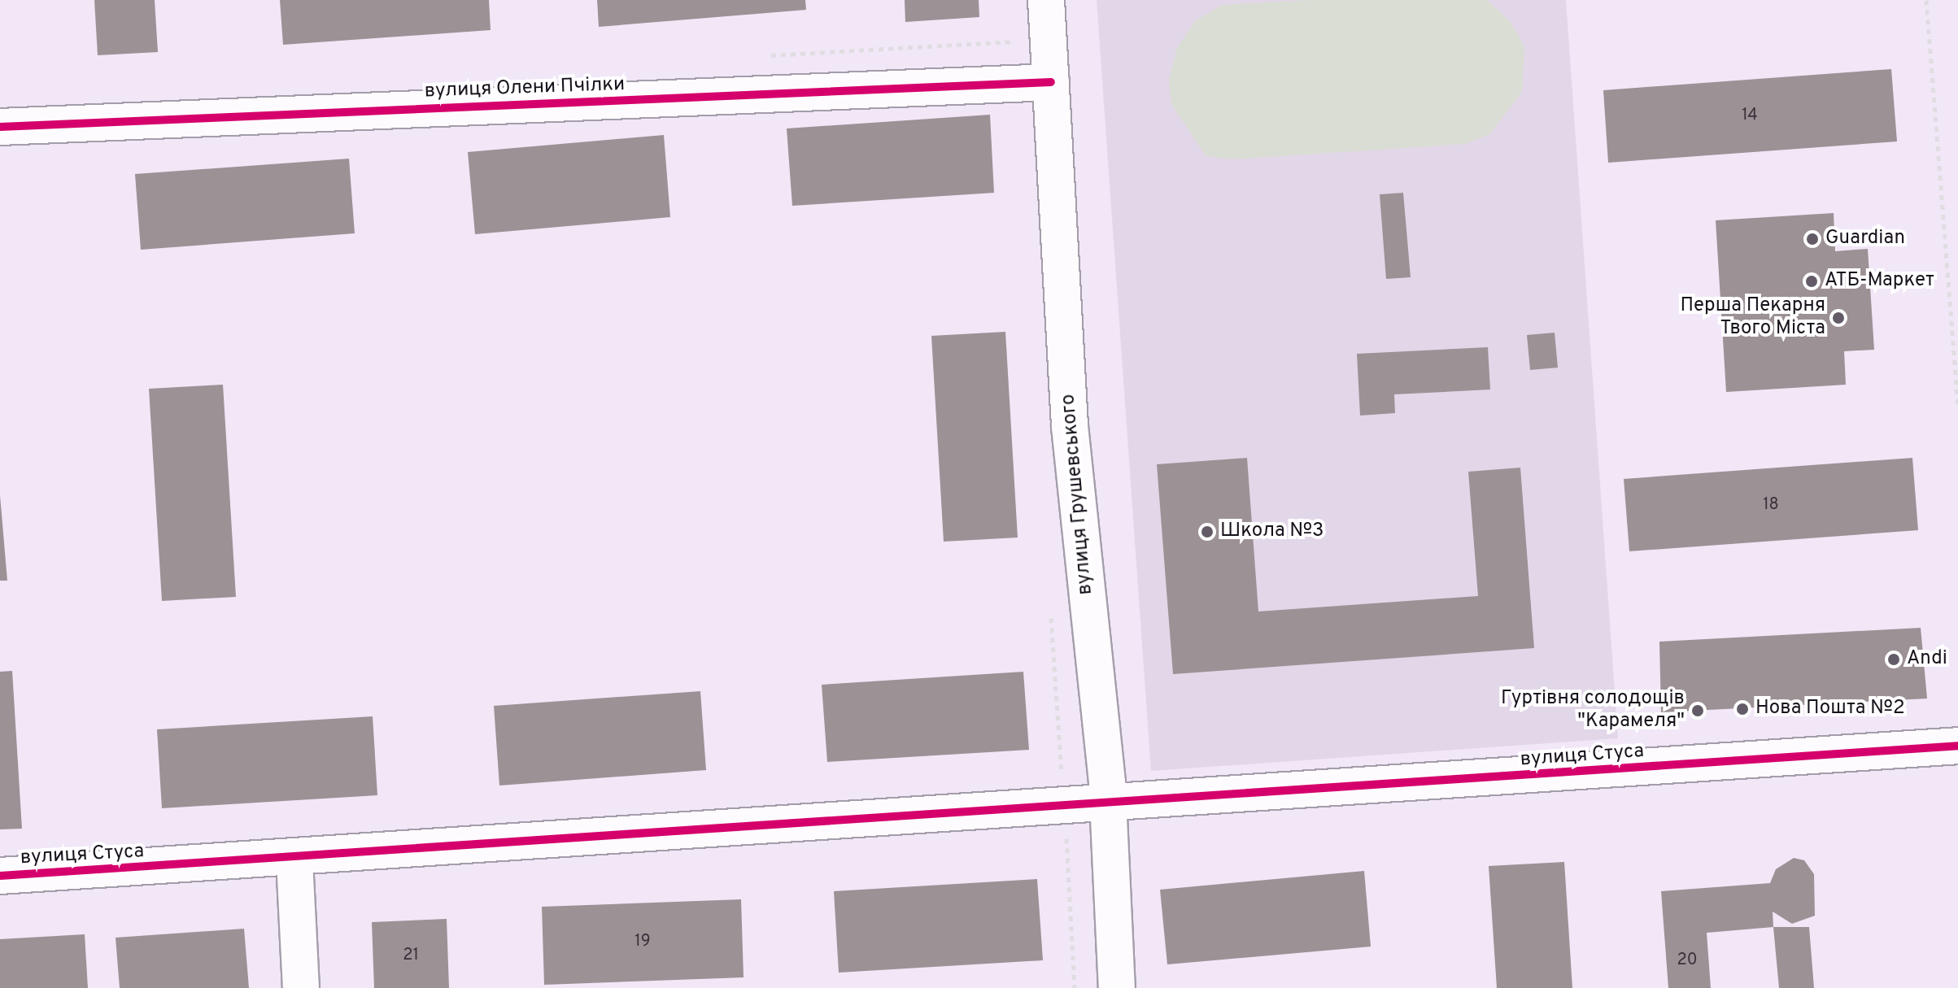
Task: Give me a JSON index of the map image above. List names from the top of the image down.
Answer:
{
  "streets": {
    "street": ["вулиця Олени Пчілки", "вулиця Грушевського", "вулиця Стуса"]
  },
  "crossings": [
    ["вулиця Олени Пчілки", "вулиця Грушевського"],
    ["вулиця Грушевського", "вулиця Стуса"]
  ],
  "places": [
    "Guardian",
    "АТБ-Маркет",
    "Перша Пекарня Твого Міста",
    "Школа №3",
    "Andi",
    "Нова Пошта №2",
    "Гуртівня солодощів \"Карамеля\""
  ],
  "house_numbers": [
    "14",
    "18",
    "19",
    "21",
    "20"
  ]
}
